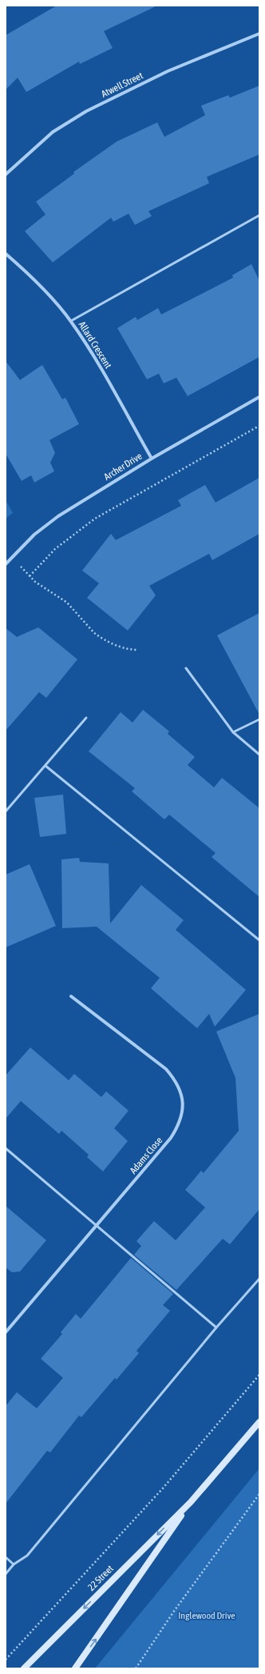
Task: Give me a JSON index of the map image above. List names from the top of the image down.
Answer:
{
  "streets": {
    "main road": ["22 Street"],
    "street": [
      "Atwell Street",
      "Allard Crescent",
      "Archer Drive",
      "Adams Close"
    ]
  },
  "crossings": [
    ["Allard Crescent", "Archer Drive"]
  ],
  "parks": ["Inglewood Drive"]
}
